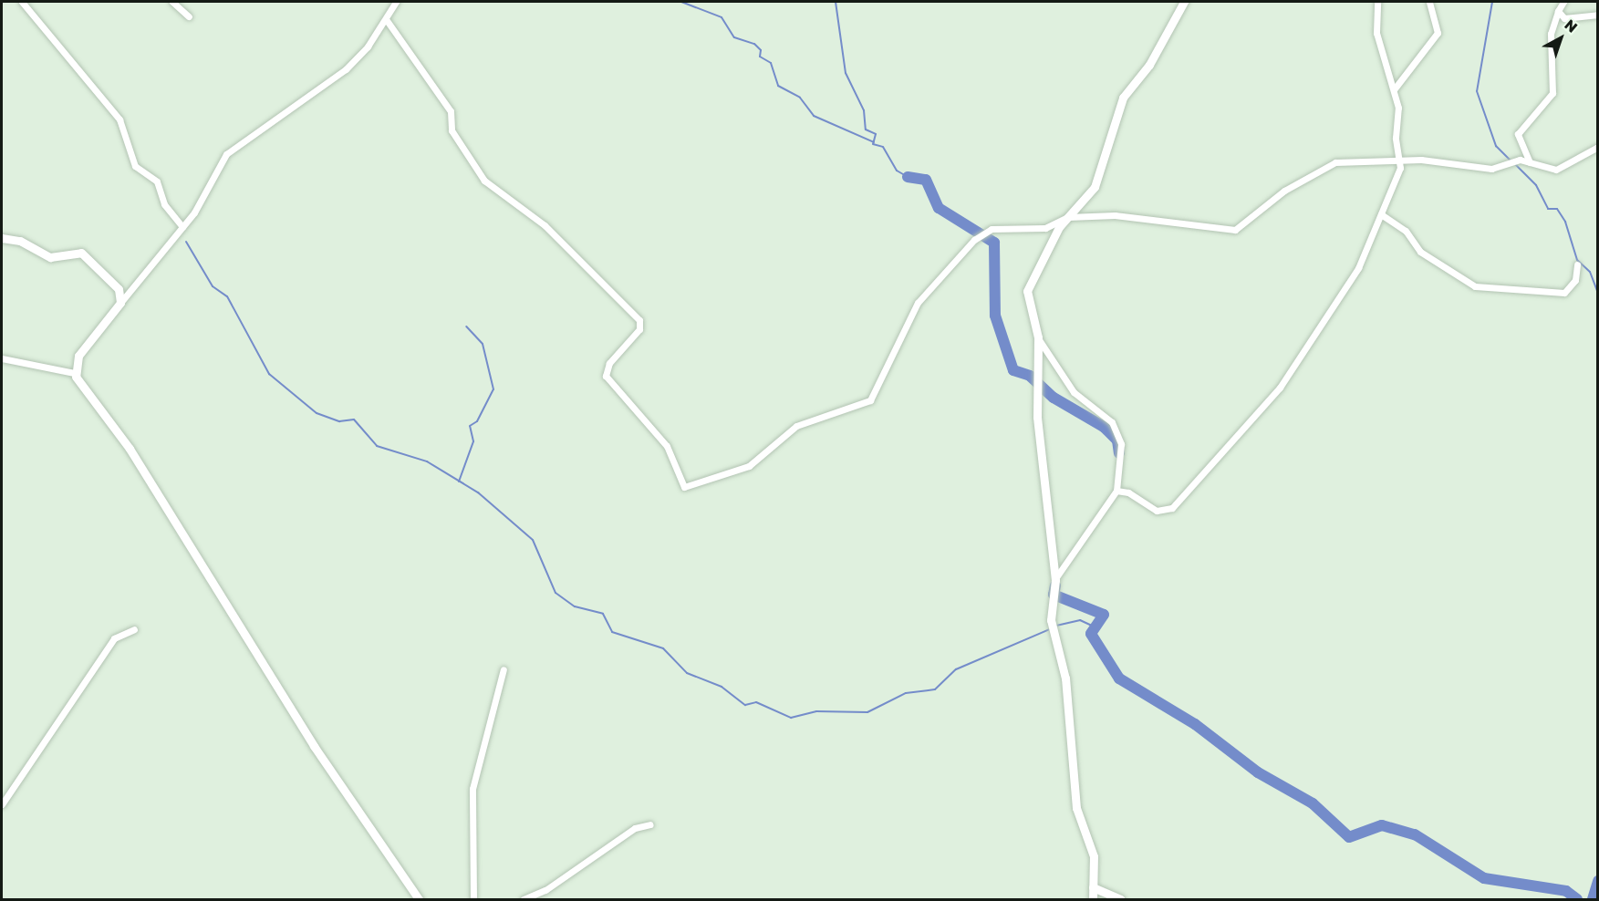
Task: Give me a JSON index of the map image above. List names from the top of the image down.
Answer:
{
  "north": "top right"
}
